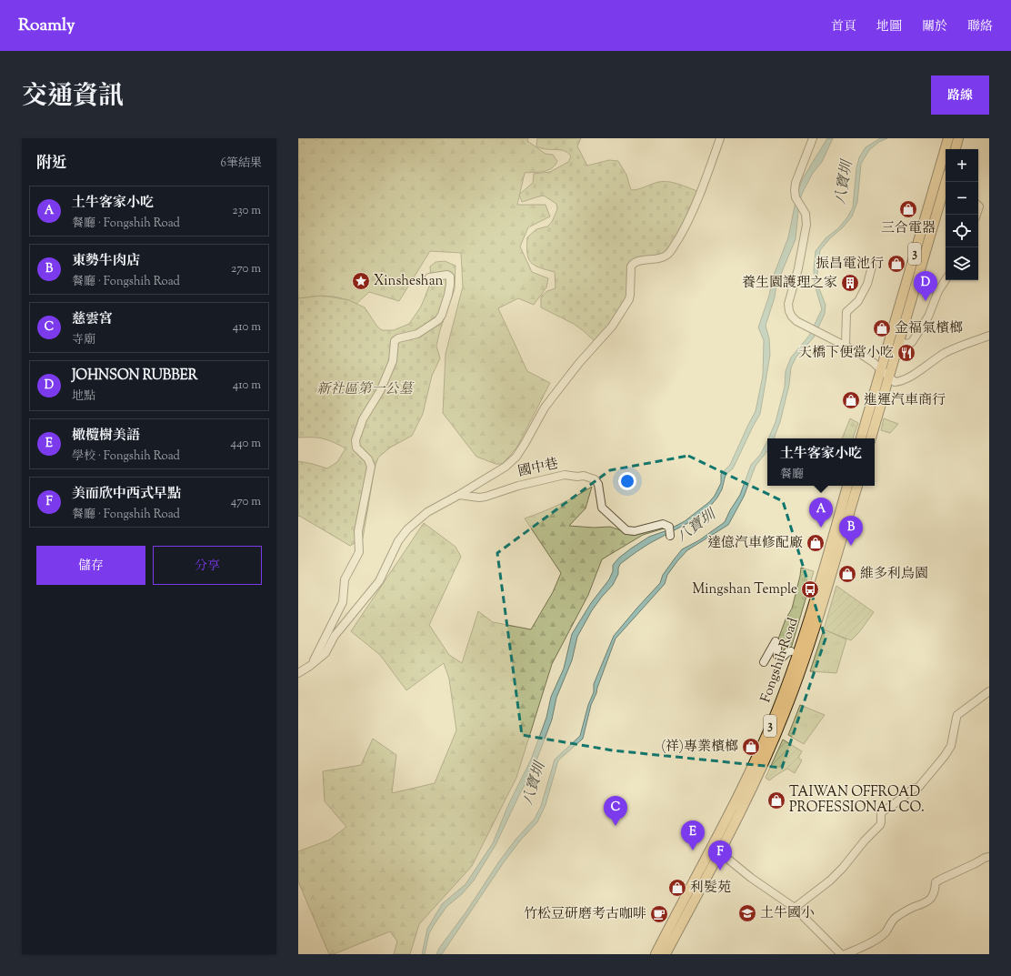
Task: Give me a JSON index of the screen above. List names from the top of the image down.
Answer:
{
  "streets": {
    "main road": ["3", "Fongshih Road"],
    "street": ["國中巷"]
  },
  "water": ["八寶圳"],
  "parks": ["新社區第一公墓"],
  "places": {
    "shop": [
      "三合電器",
      "振昌電池行",
      "金福氣檳榔",
      "進運汽車商行",
      "達億汽車修配廠",
      "維多利鳥園",
      "(祥)專業檳榔",
      "TAIWAN OFFROAD PROFESSIONAL CO.",
      "利髮苑"
    ],
    "place": ["Xinsheshan"],
    "building": ["養生園護理之家"],
    "restaurant": ["天橋下便當小吃"],
    "bus stop": ["Mingshan Temple"],
    "school or university": ["土牛國小"],
    "cafe": ["竹松豆研磨考古咖啡"]
  },
  "page": {
    "header": "Roamly",
    "nav": [
      "首頁",
      "地圖",
      "關於",
      "聯絡"
    ],
    "title": "交通資訊",
    "buttons": [
      "路線",
      ["儲存", "分享"]
    ],
    "heading": ["附近", "6筆結果"],
    "map_buttons": ["+", "−"],
    "list": [
      {
        "mark": "A",
        "name": "土牛客家小吃",
        "note": "餐廳 · Fongshih Road",
        "value": "230 m"
      },
      {
        "mark": "B",
        "name": "東勢牛肉店",
        "note": "餐廳 · Fongshih Road",
        "value": "270 m"
      },
      {
        "mark": "C",
        "name": "慈雲宮",
        "note": "寺廟",
        "value": "410 m"
      },
      {
        "mark": "D",
        "name": "JOHNSON RUBBER",
        "note": "地點",
        "value": "410 m"
      },
      {
        "mark": "E",
        "name": "橄欖樹美語",
        "note": "學校 · Fongshih Road",
        "value": "440 m"
      },
      {
        "mark": "F",
        "name": "美而欣中西式早點",
        "note": "餐廳 · Fongshih Road",
        "value": "470 m"
      }
    ],
    "pins": [
      "D",
      "A",
      "B",
      "C",
      "E",
      "F"
    ],
    "popup": ["土牛客家小吃", "餐廳"]
  }
}
